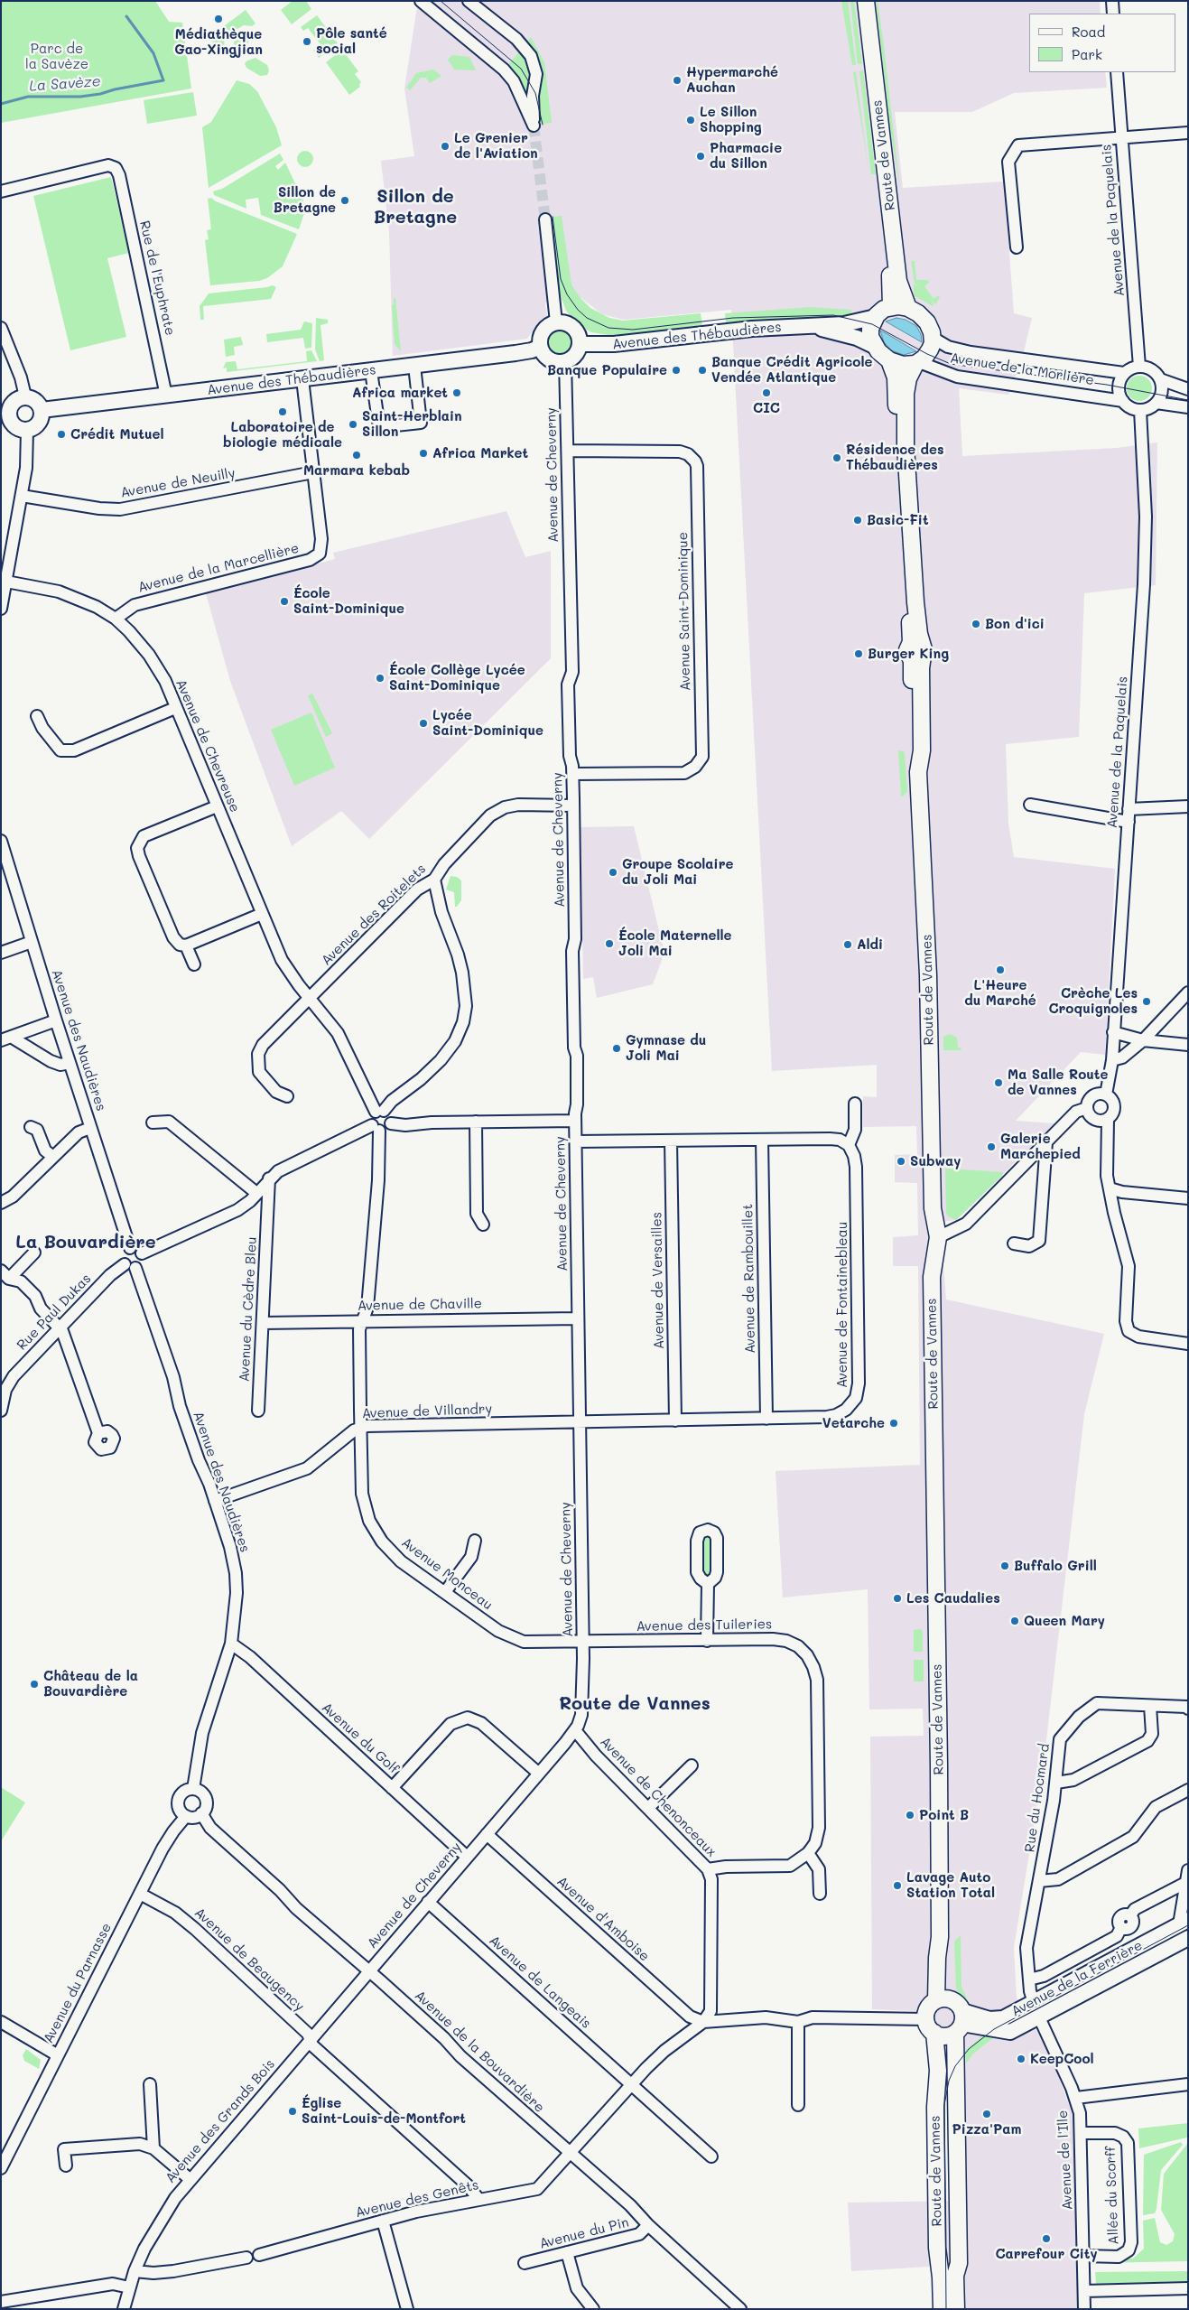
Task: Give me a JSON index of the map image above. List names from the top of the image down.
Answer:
{
  "streets": {
    "main road": ["Route de Vannes"],
    "street": [
      "Avenue de la Paquelais",
      "Rue de l'Euphrate",
      "Avenue des Thébaudières",
      "Avenue de la Morlière",
      "Avenue de Cheverny",
      "Avenue de Neuilly",
      "Avenue de la Marcellière",
      "Avenue Saint-Dominique",
      "Avenue de Chevreuse",
      "Avenue des Roitelets",
      "Avenue des Naudières",
      "Avenue de Rambouillet",
      "Avenue de Versailles",
      "Avenue de Chaville",
      "Avenue de Fontainebleau",
      "Avenue du Cèdre Bleu",
      "Rue Paul Dukas",
      "Avenue de Villandry",
      "Avenue Monceau",
      "Avenue des Tuileries",
      "Avenue du Golf",
      "Avenue de Chenonceaux",
      "Rue du Hocmard",
      "Avenue d'Amboise",
      "Avenue de Beaugency",
      "Avenue de la Ferrière",
      "Avenue de Langeais",
      "Avenue du Parnasse",
      "Avenue de la Bouvardière",
      "Avenue des Grands Bois",
      "Avenue de l'Ille",
      "Allée du Scorff",
      "Avenue des Genêts",
      "Avenue du Pin"
    ]
  },
  "crossings": [
    ["Route de Vannes", "Avenue des Thébaudières"],
    ["Route de Vannes", "Avenue de la Morlière"],
    ["Route de Vannes", "Avenue de la Ferrière"],
    ["Avenue de la Paquelais", "Avenue de la Morlière"],
    ["Rue de l'Euphrate", "Avenue des Thébaudières"],
    ["Avenue des Thébaudières", "Avenue de la Morlière"],
    ["Avenue des Thébaudières", "Avenue de Cheverny"],
    ["Avenue des Thébaudières", "Avenue de la Marcellière"],
    ["Avenue de Cheverny", "Avenue Saint-Dominique"],
    ["Avenue de Cheverny", "Avenue des Roitelets"],
    ["Avenue de Cheverny", "Avenue de Chaville"],
    ["Avenue de Cheverny", "Avenue de Fontainebleau"],
    ["Avenue de Cheverny", "Avenue de Villandry"],
    ["Avenue de Cheverny", "Avenue Monceau"],
    ["Avenue de Cheverny", "Avenue des Tuileries"],
    ["Avenue de Cheverny", "Avenue du Golf"],
    ["Avenue de Cheverny", "Avenue de Chenonceaux"],
    ["Avenue de Cheverny", "Avenue d'Amboise"],
    ["Avenue de Cheverny", "Avenue de Langeais"],
    ["Avenue de Cheverny", "Avenue de la Bouvardière"],
    ["Avenue de Cheverny", "Avenue des Grands Bois"],
    ["Avenue de Neuilly", "Avenue de la Marcellière"],
    ["Avenue de la Marcellière", "Avenue de Chevreuse"],
    ["Avenue de Chevreuse", "Avenue des Roitelets"],
    ["Avenue de Chevreuse", "Avenue Monceau"],
    ["Avenue des Naudières", "Rue Paul Dukas"],
    ["Avenue des Naudières", "Avenue de Villandry"],
    ["Avenue des Naudières", "Avenue du Golf"],
    ["Avenue des Naudières", "Avenue du Parnasse"],
    ["Avenue des Naudières", "Avenue de la Bouvardière"],
    ["Avenue de Rambouillet", "Avenue de Fontainebleau"],
    ["Avenue de Versailles", "Avenue de Fontainebleau"],
    ["Avenue de Chaville", "Avenue du Cèdre Bleu"],
    ["Avenue de Chaville", "Avenue Monceau"],
    ["Avenue de Fontainebleau", "Avenue de Villandry"],
    ["Avenue de Villandry", "Avenue Monceau"],
    ["Avenue Monceau", "Avenue des Tuileries"],
    ["Avenue de Chenonceaux", "Avenue d'Amboise"],
    ["Avenue de Chenonceaux", "Avenue des Genêts"],
    ["Rue du Hocmard", "Avenue de la Ferrière"],
    ["Avenue d'Amboise", "Avenue des Genêts"],
    ["Avenue de Beaugency", "Avenue du Parnasse"],
    ["Avenue de Beaugency", "Avenue des Grands Bois"],
    ["Avenue de Beaugency", "Avenue des Genêts"],
    ["Avenue de la Ferrière", "Avenue de l'Ille"],
    ["Avenue de Langeais", "Avenue des Genêts"],
    ["Avenue du Parnasse", "Avenue de la Bouvardière"],
    ["Avenue de la Bouvardière", "Avenue des Grands Bois"],
    ["Avenue de la Bouvardière", "Avenue des Genêts"],
    ["Avenue de la Bouvardière", "Avenue du Pin"],
    ["Avenue de l'Ille", "Allée du Scorff"]
  ],
  "districts": ["Sillon de Bretagne", "La Bouvardière", "Route de Vannes"],
  "water": ["La Savèze"],
  "parks": ["Parc de la Savèze"],
  "places": [
    "Médiathèque Gao-Xingjian",
    "Pôle santé social",
    "Hypermarché Auchan",
    "Le Sillon Shopping",
    "Le Grenier de l'Aviation",
    "Pharmacie du Sillon",
    "Sillon de Bretagne",
    "Banque Populaire",
    "Banque Crédit Agricole Vendée Atlantique",
    "Africa market",
    "CIC",
    "Laboratoire de biologie médicale",
    "Saint-Herblain Sillon",
    "Crédit Mutuel",
    "Africa Market",
    "Marmara kebab",
    "Résidence des Thébaudières",
    "Basic-Fit",
    "École Saint-Dominique",
    "Bon d'ici",
    "Burger King",
    "École Collège Lycée Saint-Dominique",
    "Lycée Saint-Dominique",
    "Groupe Scolaire du Joli Mai",
    "École Maternelle Joli Mai",
    "Aldi",
    "L'Heure du Marché",
    "Crèche Les Croquignoles",
    "Gymnase du Joli Mai",
    "Ma Salle Route de Vannes",
    "Galerie Marchepied",
    "Subway",
    "Vetarche",
    "Buffalo Grill",
    "Les Caudalies",
    "Queen Mary",
    "Château de la Bouvardière",
    "Point B",
    "Lavage Auto Station Total",
    "KeepCool",
    "Église Saint-Louis-de-Montfort",
    "Pizza'Pam",
    "Carrefour City"
  ],
  "legend": ["Road", "Park"]
}
